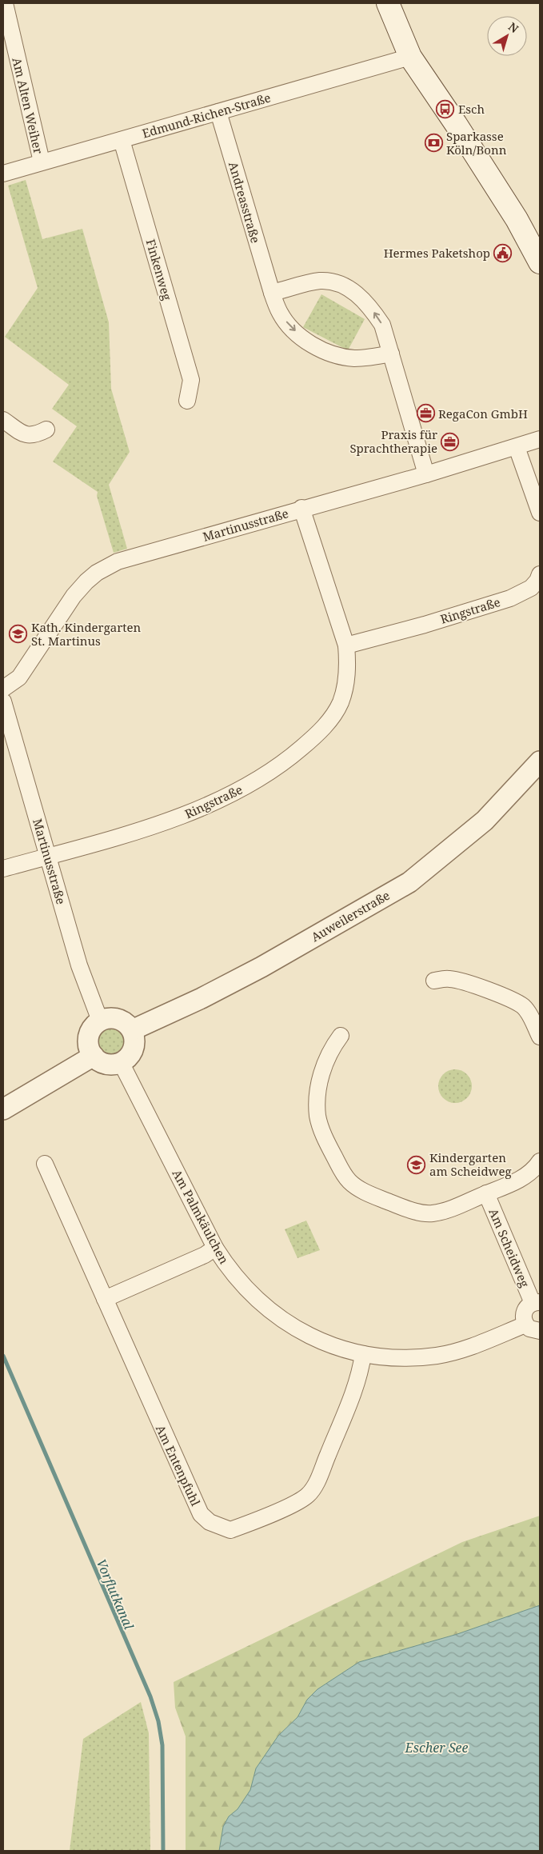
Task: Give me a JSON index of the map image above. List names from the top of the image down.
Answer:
{
  "streets": {
    "street": [
      "Am Alten Weiher",
      "Edmund-Richen-Straße",
      "Andreasstraße",
      "Finkenweg",
      "Martinusstraße",
      "Ringstraße",
      "Auweilerstraße",
      "Am Palmkäulchen",
      "Am Scheidweg",
      "Am Entenpfuhl"
    ]
  },
  "crossings": [
    ["Am Alten Weiher", "Edmund-Richen-Straße"],
    ["Edmund-Richen-Straße", "Andreasstraße"],
    ["Edmund-Richen-Straße", "Finkenweg"],
    ["Martinusstraße", "Ringstraße"],
    ["Martinusstraße", "Auweilerstraße"],
    ["Martinusstraße", "Am Palmkäulchen"],
    ["Auweilerstraße", "Am Palmkäulchen"],
    ["Am Palmkäulchen", "Am Scheidweg"],
    ["Am Palmkäulchen", "Am Entenpfuhl"]
  ],
  "one_way": ["Andreasstraße"],
  "water": ["Vorflutkanal", "Escher See"],
  "places": {
    "bus stop": ["Esch"],
    "bank": ["Sparkasse Köln/Bonn"],
    "public building": ["Hermes Paketshop"],
    "office": ["RegaCon GmbH", "Praxis für Sprachtherapie"],
    "school or university": ["Kath. Kindergarten St. Martinus", "Kindergarten am Scheidweg"]
  },
  "north": "top right"
}
